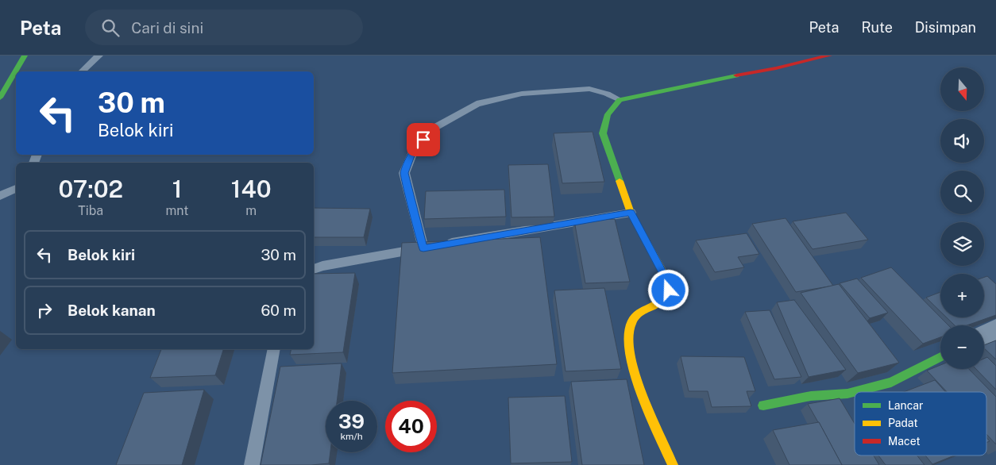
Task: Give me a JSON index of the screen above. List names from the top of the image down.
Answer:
{
  "legend": ["Lancar", "Padat", "Macet"],
  "north": "bottom",
  "page": {
    "header": "Peta",
    "search": "Cari di sini",
    "nav": ["Peta", "Rute", "Disimpan"],
    "map_buttons": ["+", "−"],
    "turn": ["30 m", "Belok kiri"],
    "eta": [
      "07:02",
      "Tiba",
      "1",
      "mnt",
      "140",
      "m"
    ],
    "list": [
      {
        "name": "Belok kiri",
        "value": "30 m"
      },
      {
        "name": "Belok kanan",
        "value": "60 m"
      }
    ],
    "speed": "39 km/h",
    "limit": "40"
  }
}
